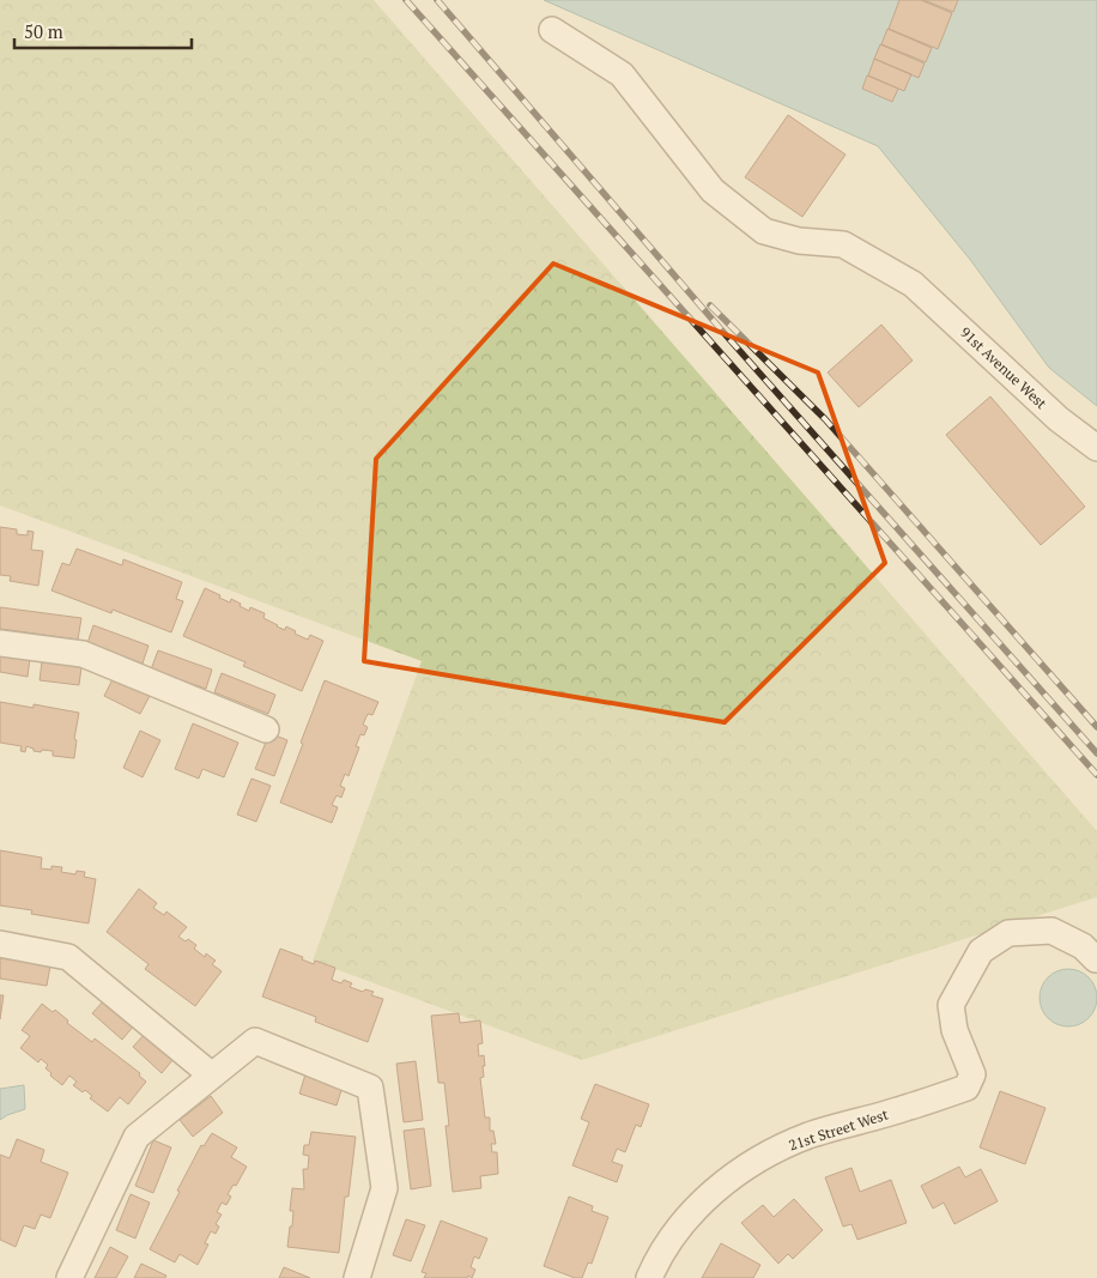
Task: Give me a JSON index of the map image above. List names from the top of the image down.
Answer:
{
  "streets": {
    "street": ["91st Avenue West", "21st Street West"]
  },
  "scale_bar": "50 m"
}
